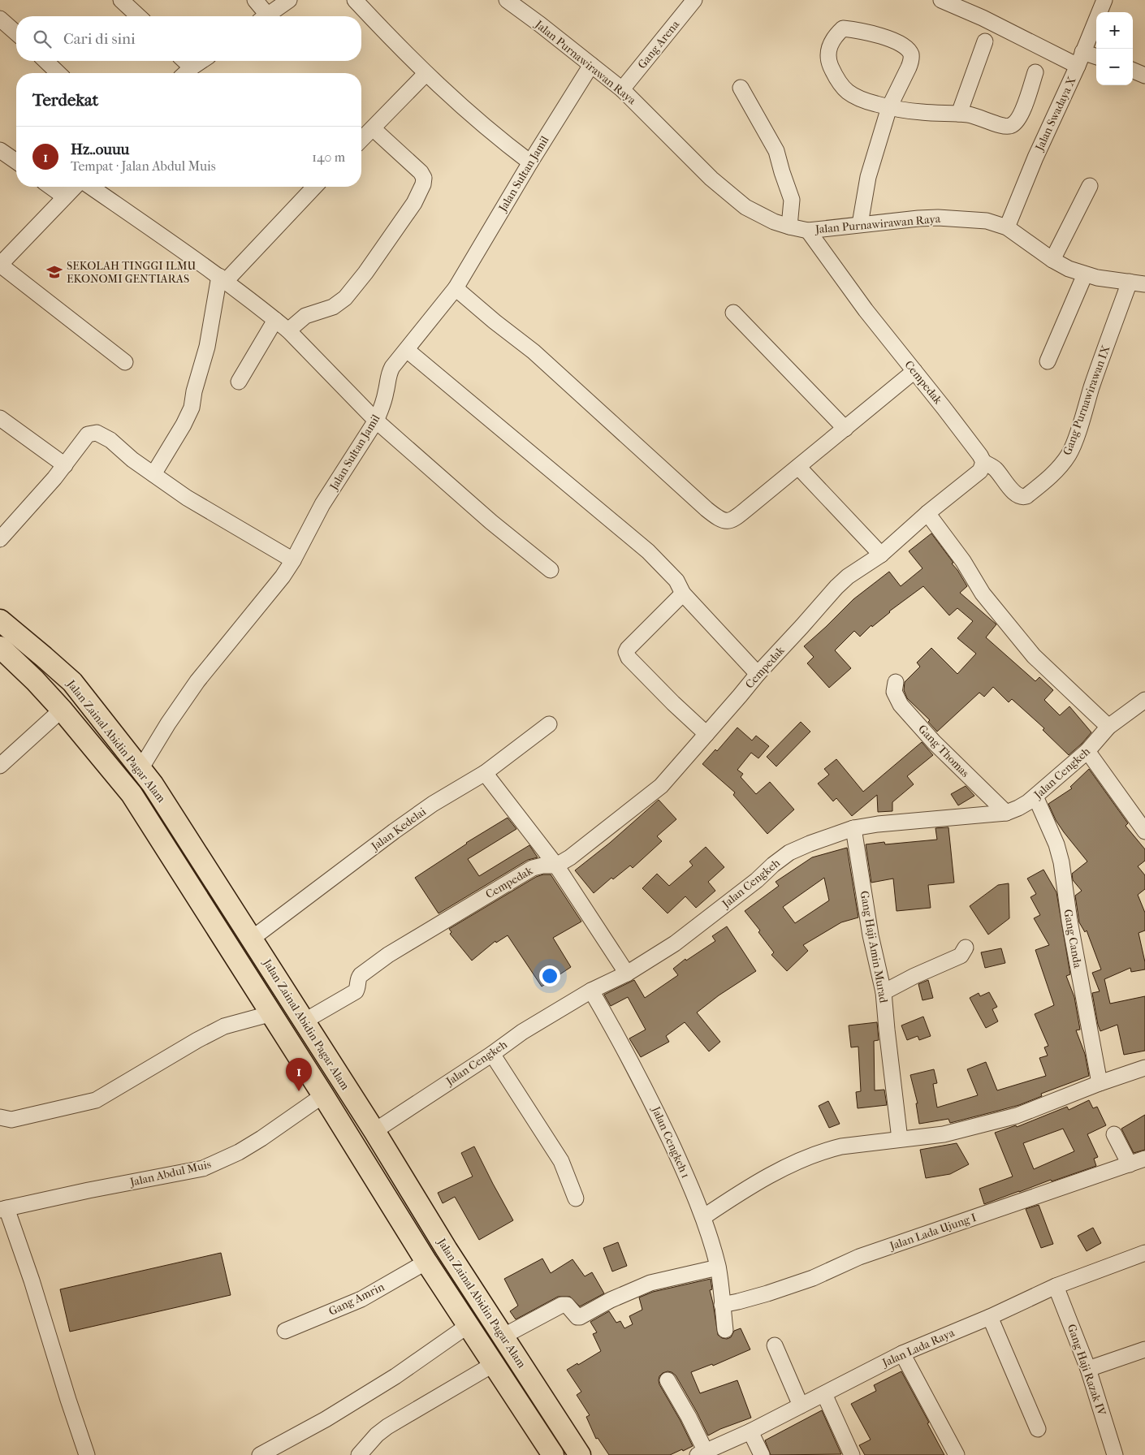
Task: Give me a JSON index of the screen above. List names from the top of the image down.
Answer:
{
  "streets": {
    "highway": ["Jalan Zainal Abidin Pagar Alam"],
    "street": [
      "Gang Arena",
      "Jalan Purnawirawan Raya",
      "Jalan Swadaya X",
      "Jalan Sultan Jamil",
      "Cempedak",
      "Gang Purnawirawan IX",
      "Gang Thomas",
      "Jalan Cengkeh",
      "Jalan Kedelai",
      "Gang Canda",
      "Gang Haji Amin Murad",
      "Jalan Cengkeh 1",
      "Jalan Abdul Muis",
      "Jalan Lada Ujung I",
      "Gang Amrin",
      "Jalan Lada Raya",
      "Gang Haji Razak IV"
    ]
  },
  "crossings": [
    ["Gang Arena", "Jalan Purnawirawan Raya"],
    ["Jalan Purnawirawan Raya", "Jalan Swadaya X"],
    ["Jalan Purnawirawan Raya", "Jalan Sultan Jamil"],
    ["Jalan Purnawirawan Raya", "Cempedak"],
    ["Jalan Purnawirawan Raya", "Gang Purnawirawan IX"],
    ["Jalan Sultan Jamil", "Jalan Zainal Abidin Pagar Alam"],
    ["Cempedak", "Gang Purnawirawan IX"],
    ["Cempedak", "Jalan Zainal Abidin Pagar Alam"],
    ["Jalan Zainal Abidin Pagar Alam", "Jalan Cengkeh"],
    ["Jalan Zainal Abidin Pagar Alam", "Jalan Kedelai"],
    ["Jalan Zainal Abidin Pagar Alam", "Jalan Abdul Muis"],
    ["Jalan Zainal Abidin Pagar Alam", "Gang Amrin"],
    ["Gang Thomas", "Jalan Cengkeh"],
    ["Jalan Cengkeh", "Gang Canda"],
    ["Jalan Cengkeh", "Gang Haji Amin Murad"],
    ["Jalan Cengkeh", "Jalan Cengkeh 1"],
    ["Jalan Cengkeh 1", "Jalan Lada Ujung I"],
    ["Jalan Lada Raya", "Gang Haji Razak IV"]
  ],
  "places": {
    "school or university": ["SEKOLAH TINGGI ILMU EKONOMI GENTIARAS"]
  },
  "page": {
    "map_buttons": ["+", "−"],
    "search": "Cari di sini",
    "heading": "Terdekat",
    "list": [
      {
        "mark": "1",
        "name": "Hz..ouuu",
        "note": "Tempat · Jalan Abdul Muis",
        "value": "140 m"
      }
    ],
    "pins": "1"
  }
}
